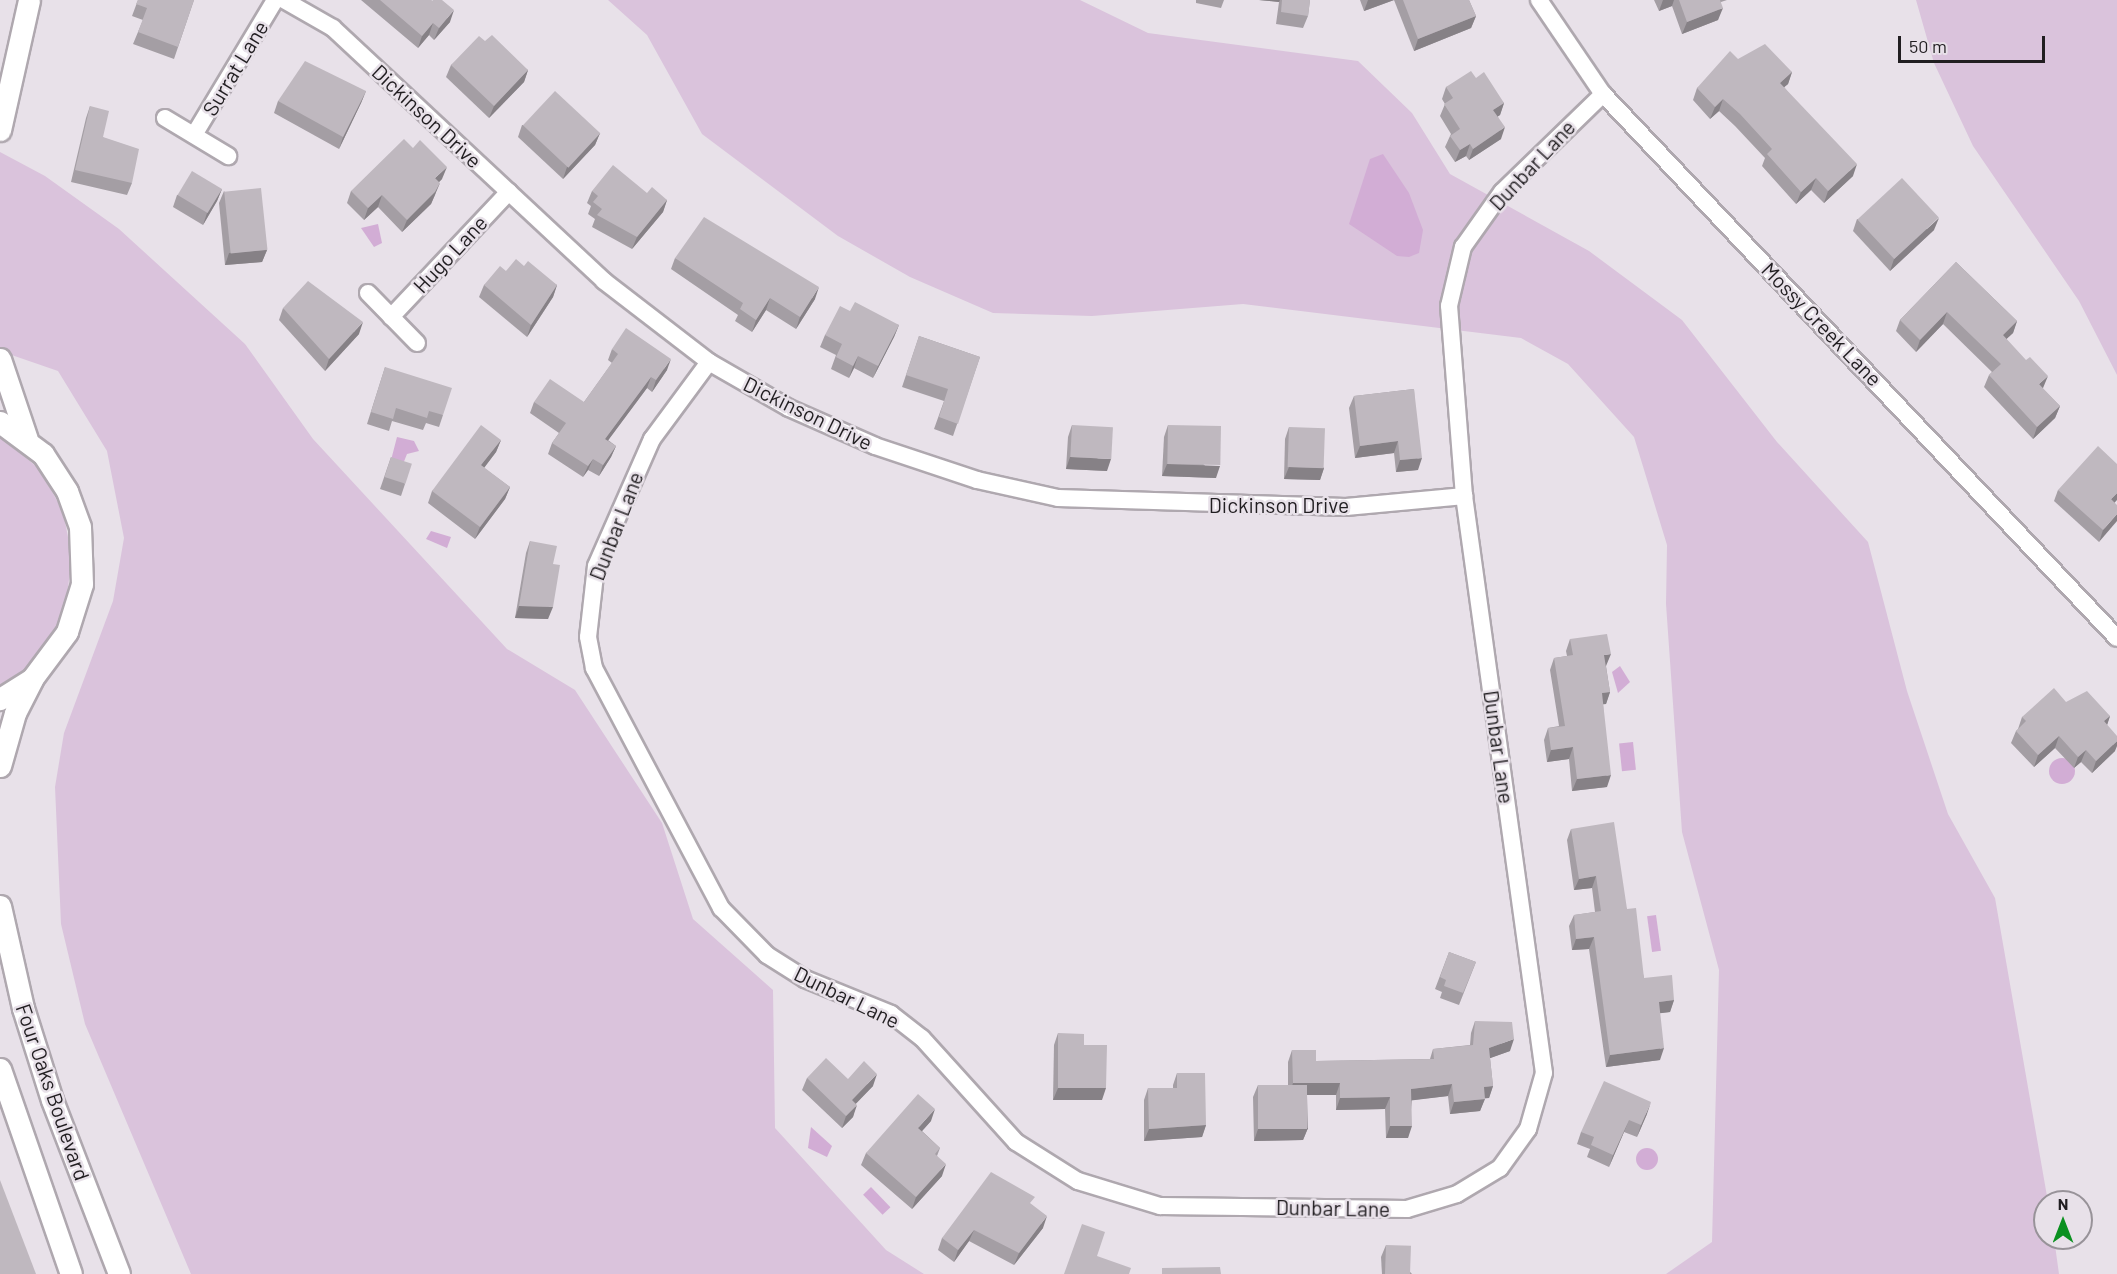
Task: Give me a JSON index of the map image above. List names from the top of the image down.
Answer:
{
  "streets": {
    "street": [
      "Surrat Lane",
      "Dickinson Drive",
      "Dunbar Lane",
      "Hugo Lane",
      "Mossy Creek Lane",
      "Four Oaks Boulevard"
    ]
  },
  "crossings": [
    ["Dickinson Drive", "Dunbar Lane"],
    ["Dickinson Drive", "Hugo Lane"],
    ["Dunbar Lane", "Mossy Creek Lane"]
  ],
  "scale_bar": "50 m",
  "north": "top"
}
